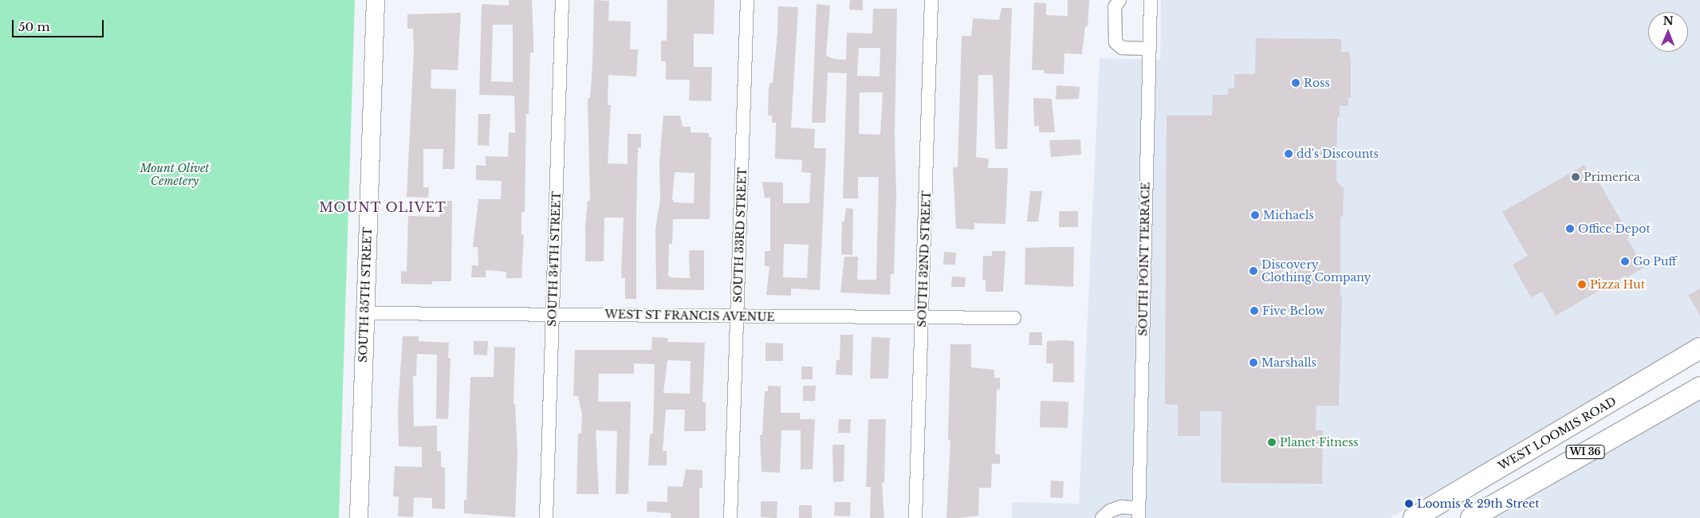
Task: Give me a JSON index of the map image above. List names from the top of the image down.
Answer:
{
  "streets": {
    "main road": ["SOUTH 35TH STREET", "WEST LOOMIS ROAD", "WI 36"],
    "street": [
      "SOUTH 33RD STREET",
      "SOUTH 34TH STREET",
      "SOUTH 32ND STREET",
      "SOUTH POINT TERRACE",
      "WEST ST FRANCIS AVENUE"
    ]
  },
  "crossings": [
    ["SOUTH 33RD STREET", "WEST ST FRANCIS AVENUE"],
    ["SOUTH 34TH STREET", "WEST ST FRANCIS AVENUE"],
    ["SOUTH 32ND STREET", "WEST ST FRANCIS AVENUE"],
    ["SOUTH 35TH STREET", "WEST ST FRANCIS AVENUE"]
  ],
  "districts": ["MOUNT OLIVET"],
  "parks": ["Mount Olivet Cemetery"],
  "places": [
    "Ross",
    "dd's Discounts",
    "Primerica",
    "Michaels",
    "Office Depot",
    "Go Puff",
    "Discovery Clothing Company",
    "Pizza Hut",
    "Five Below",
    "Marshalls",
    "Planet Fitness",
    "Loomis & 29th Street"
  ],
  "scale_bar": "50 m",
  "north": "top"
}
